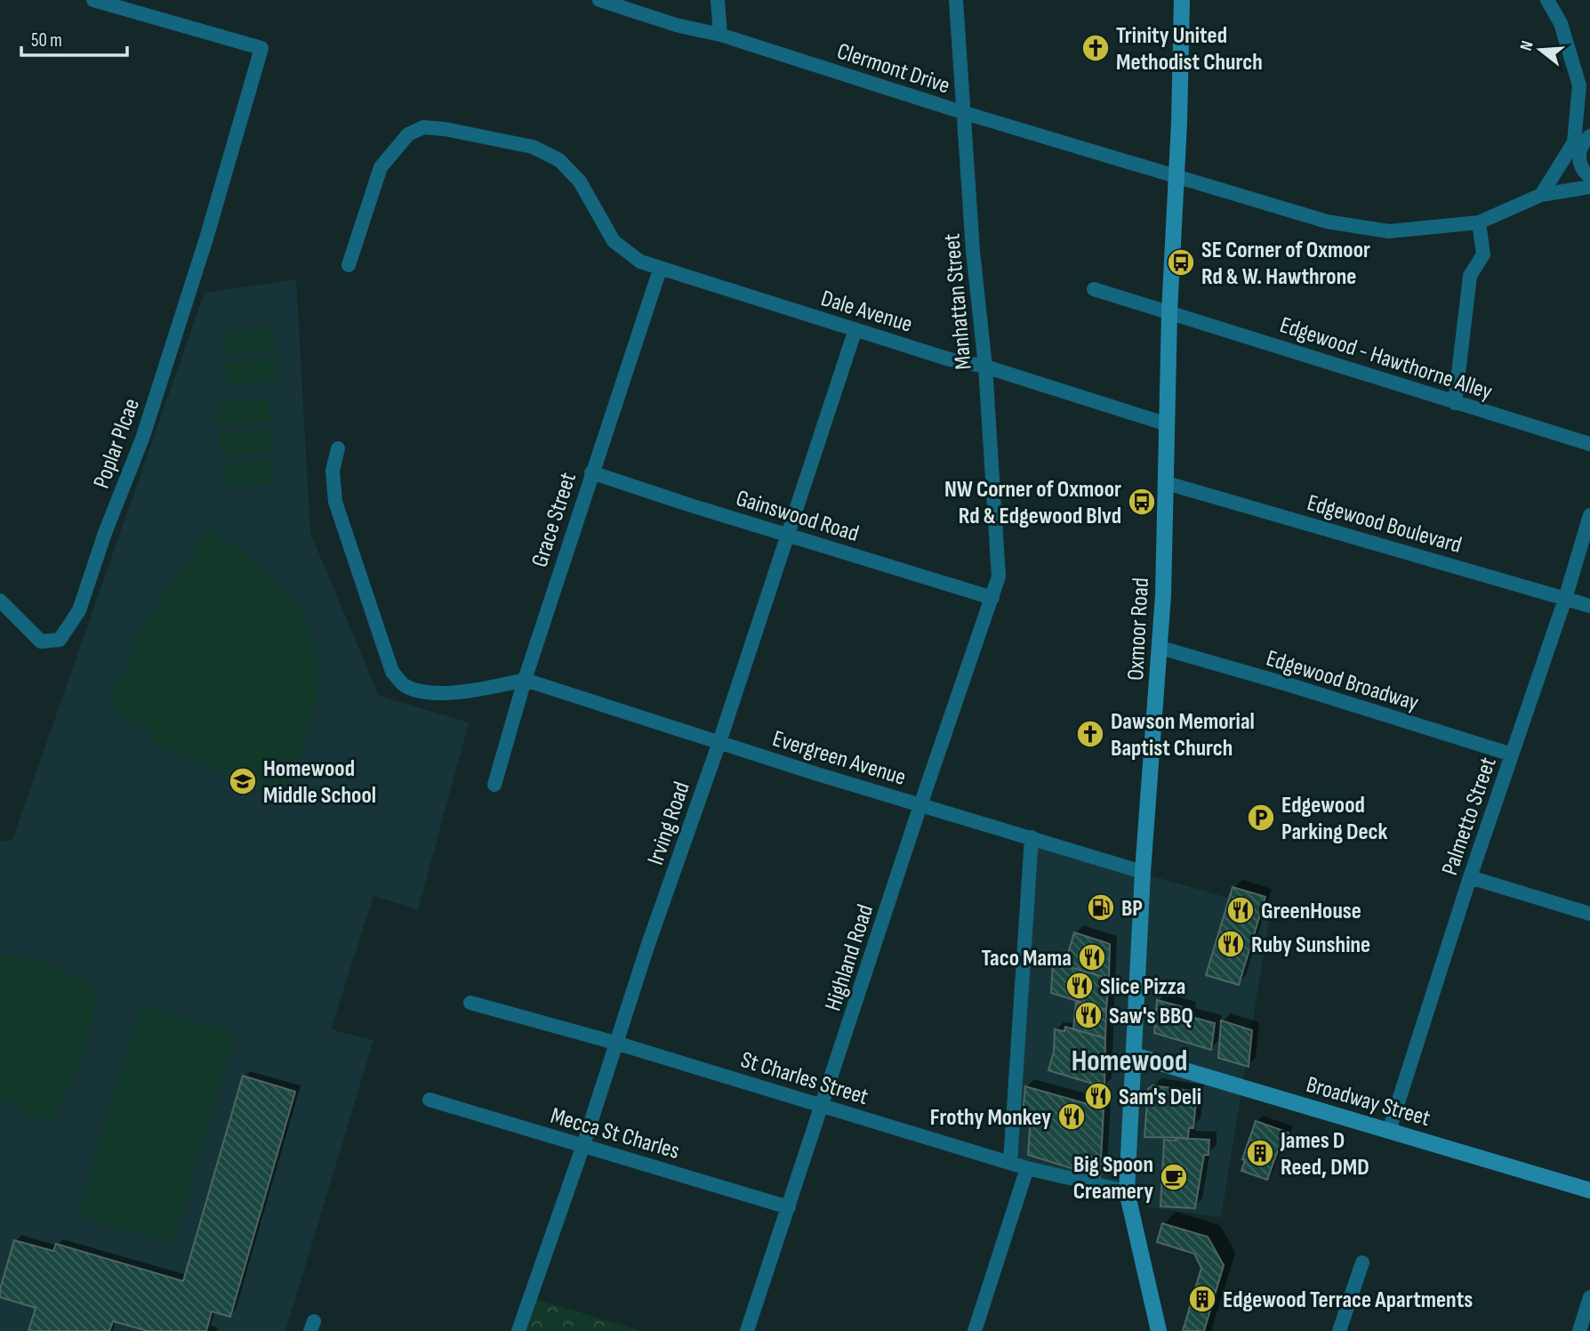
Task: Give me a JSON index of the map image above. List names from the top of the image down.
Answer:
{
  "streets": {
    "main road": ["Oxmoor Road", "Broadway Street"],
    "street": [
      "Clermont Drive",
      "Manhattan Street",
      "Dale Avenue",
      "Edgewood - Hawthorne Alley",
      "Poplar Plcae",
      "Gainswood Road",
      "Grace Street",
      "Edgewood Boulevard",
      "Edgewood Broadway",
      "Evergreen Avenue",
      "Palmetto Street",
      "Irving Road",
      "Highland Road",
      "St Charles Street",
      "Mecca St Charles"
    ]
  },
  "crossings": [
    ["Clermont Drive", "Manhattan Street"],
    ["Clermont Drive", "Oxmoor Road"],
    ["Manhattan Street", "Dale Avenue"],
    ["Manhattan Street", "Gainswood Road"],
    ["Manhattan Street", "Highland Road"],
    ["Dale Avenue", "Grace Street"],
    ["Dale Avenue", "Oxmoor Road"],
    ["Dale Avenue", "Irving Road"],
    ["Edgewood - Hawthorne Alley", "Oxmoor Road"],
    ["Gainswood Road", "Grace Street"],
    ["Gainswood Road", "Irving Road"],
    ["Gainswood Road", "Highland Road"],
    ["Grace Street", "Evergreen Avenue"],
    ["Edgewood Boulevard", "Oxmoor Road"],
    ["Edgewood Boulevard", "Palmetto Street"],
    ["Oxmoor Road", "Edgewood Broadway"],
    ["Oxmoor Road", "Evergreen Avenue"],
    ["Oxmoor Road", "St Charles Street"],
    ["Oxmoor Road", "Broadway Street"],
    ["Edgewood Broadway", "Palmetto Street"],
    ["Evergreen Avenue", "Irving Road"],
    ["Evergreen Avenue", "Highland Road"],
    ["Palmetto Street", "Broadway Street"],
    ["Irving Road", "St Charles Street"],
    ["Irving Road", "Mecca St Charles"],
    ["Highland Road", "St Charles Street"],
    ["Highland Road", "Mecca St Charles"]
  ],
  "districts": ["Homewood"],
  "places": {
    "church": ["Trinity United Methodist Church", "Dawson Memorial Baptist Church"],
    "bus stop": ["SE Corner of Oxmoor Rd & W. Hawthrone", "NW Corner of Oxmoor Rd & Edgewood Blvd"],
    "school or university": ["Homewood Middle School"],
    "parking": ["Edgewood Parking Deck"],
    "fuel station": ["BP"],
    "restaurant": [
      "GreenHouse",
      "Ruby Sunshine",
      "Taco Mama",
      "Slice Pizza",
      "Saw's BBQ",
      "Sam's Deli",
      "Frothy Monkey"
    ],
    "building": ["James D Reed, DMD", "Edgewood Terrace Apartments"],
    "cafe": ["Big Spoon Creamery"]
  },
  "scale_bar": "50 m",
  "north": "left"
}
